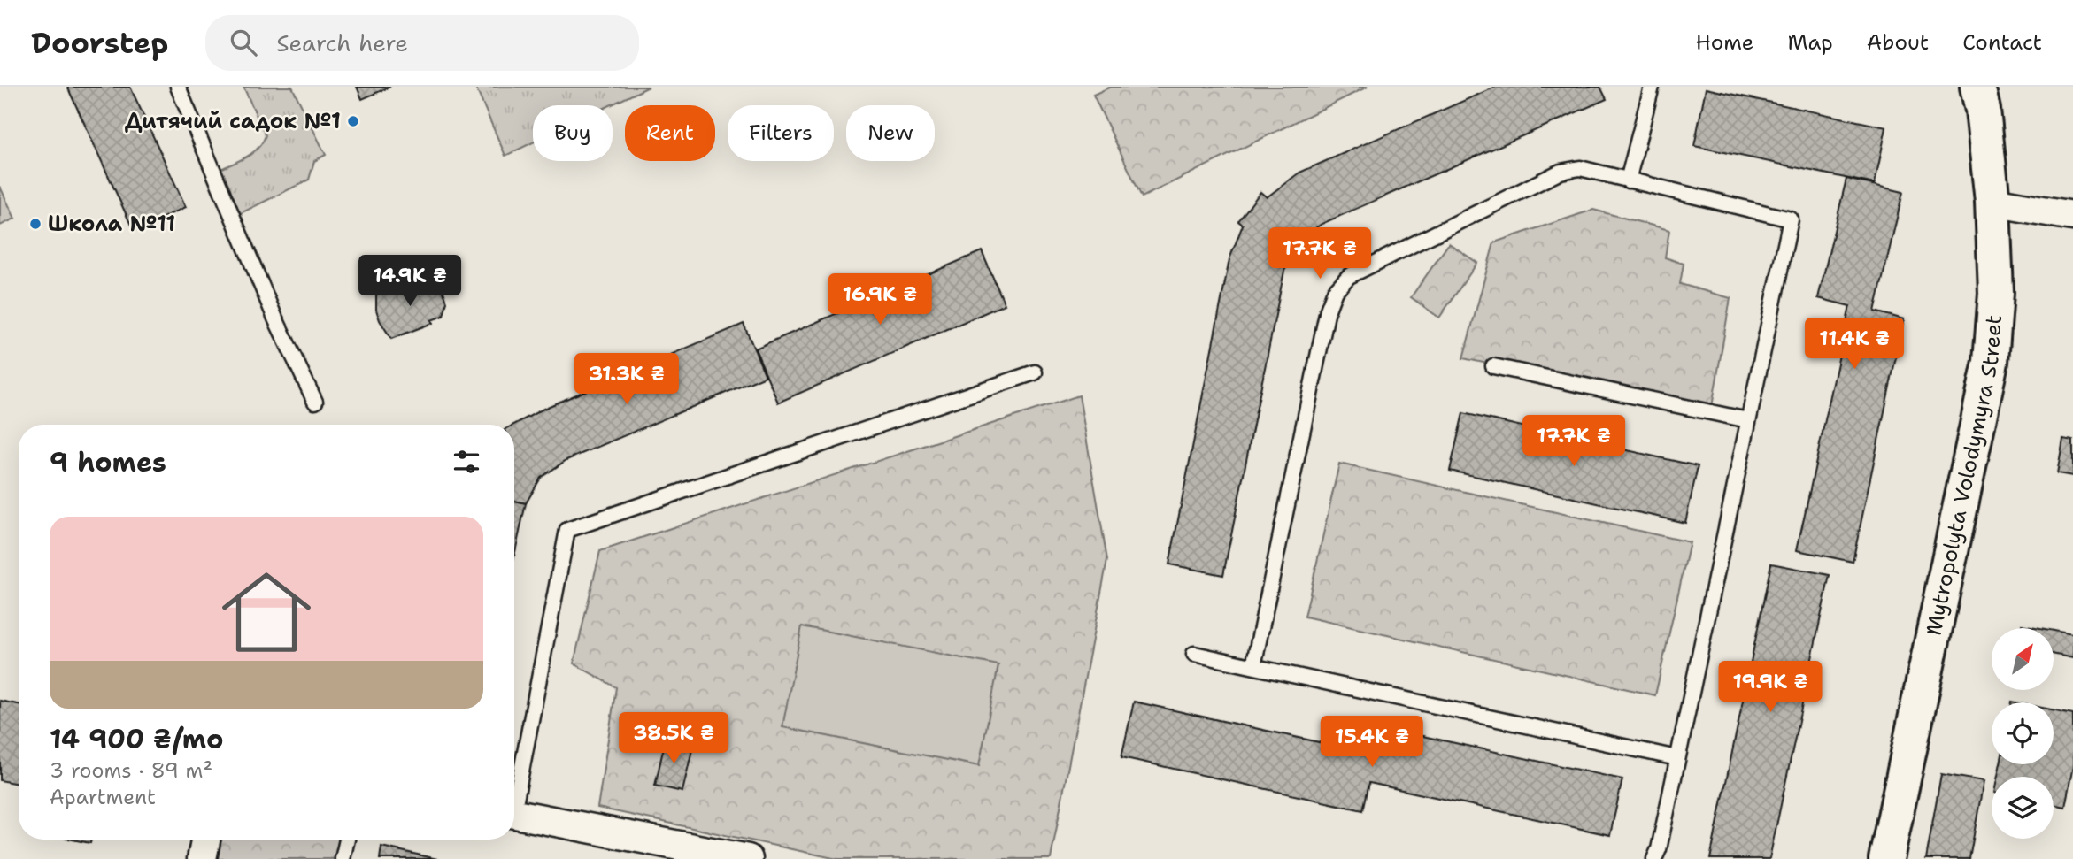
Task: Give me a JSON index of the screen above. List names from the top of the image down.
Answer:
{
  "streets": {
    "main road": ["Mytropolyta Volodymyra Street"]
  },
  "places": ["Дитячий садок №1", "Школа №11"],
  "north": "top right",
  "page": {
    "header": "Doorstep",
    "search": "Search here",
    "nav": [
      "Home",
      "Map",
      "About",
      "Contact"
    ],
    "chip": [
      "Buy",
      "Rent",
      "Filters",
      "New"
    ],
    "price": [
      "17.7K ₴",
      "14.9K ₴",
      "16.9K ₴",
      "11.4K ₴",
      "31.3K ₴",
      "17.7K ₴",
      "19.9K ₴",
      "38.5K ₴",
      "15.4K ₴"
    ],
    "heading": "9 homes",
    "list": [
      {
        "name": "14 900 ₴/mo",
        "note": "3 rooms · 89 m² · Apartment"
      }
    ]
  }
}
